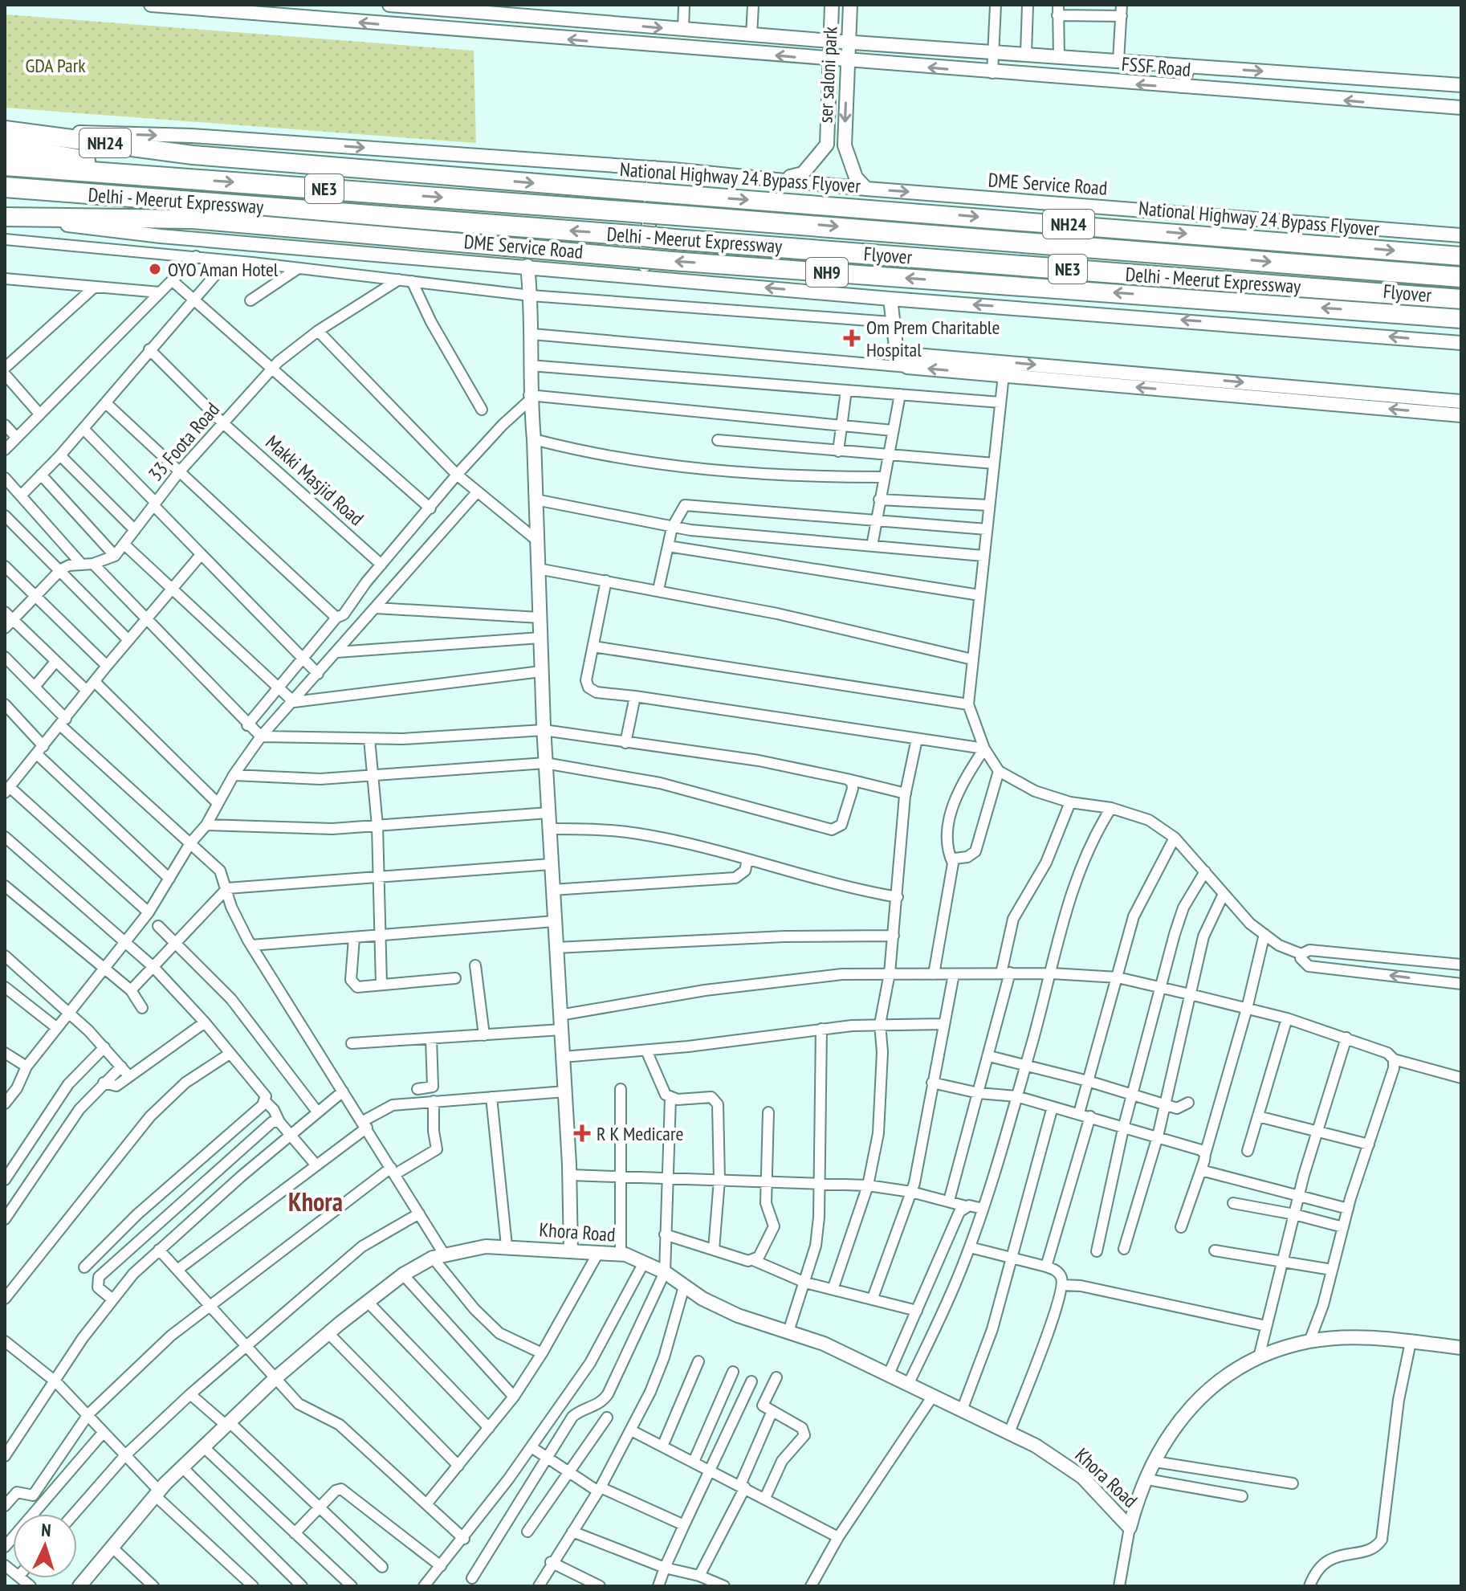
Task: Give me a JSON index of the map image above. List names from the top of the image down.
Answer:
{
  "streets": {
    "highway": [
      "NH24",
      "National Highway 24 Bypass Flyover",
      "NE3",
      "Delhi - Meerut Expressway",
      "Flyover",
      "NH9"
    ],
    "street": [
      "FSSF Road",
      "ser saloni park",
      "DME Service Road",
      "33 Foota Road",
      "Makki Masjid Road",
      "Khora Road"
    ]
  },
  "crossings": [
    ["FSSF Road", "ser saloni park"],
    ["ser saloni park", "DME Service Road"],
    ["National Highway 24 Bypass Flyover", "DME Service Road"],
    ["DME Service Road", "Flyover"],
    ["33 Foota Road", "Makki Masjid Road"]
  ],
  "one_way": ["ser saloni park", "National Highway 24 Bypass Flyover", "Flyover"],
  "districts": ["Khora"],
  "parks": ["GDA Park"],
  "places": {
    "other": ["OYO Aman Hotel"],
    "health": ["Om Prem Charitable Hospital", "R K Medicare"]
  },
  "north": "top"
}
